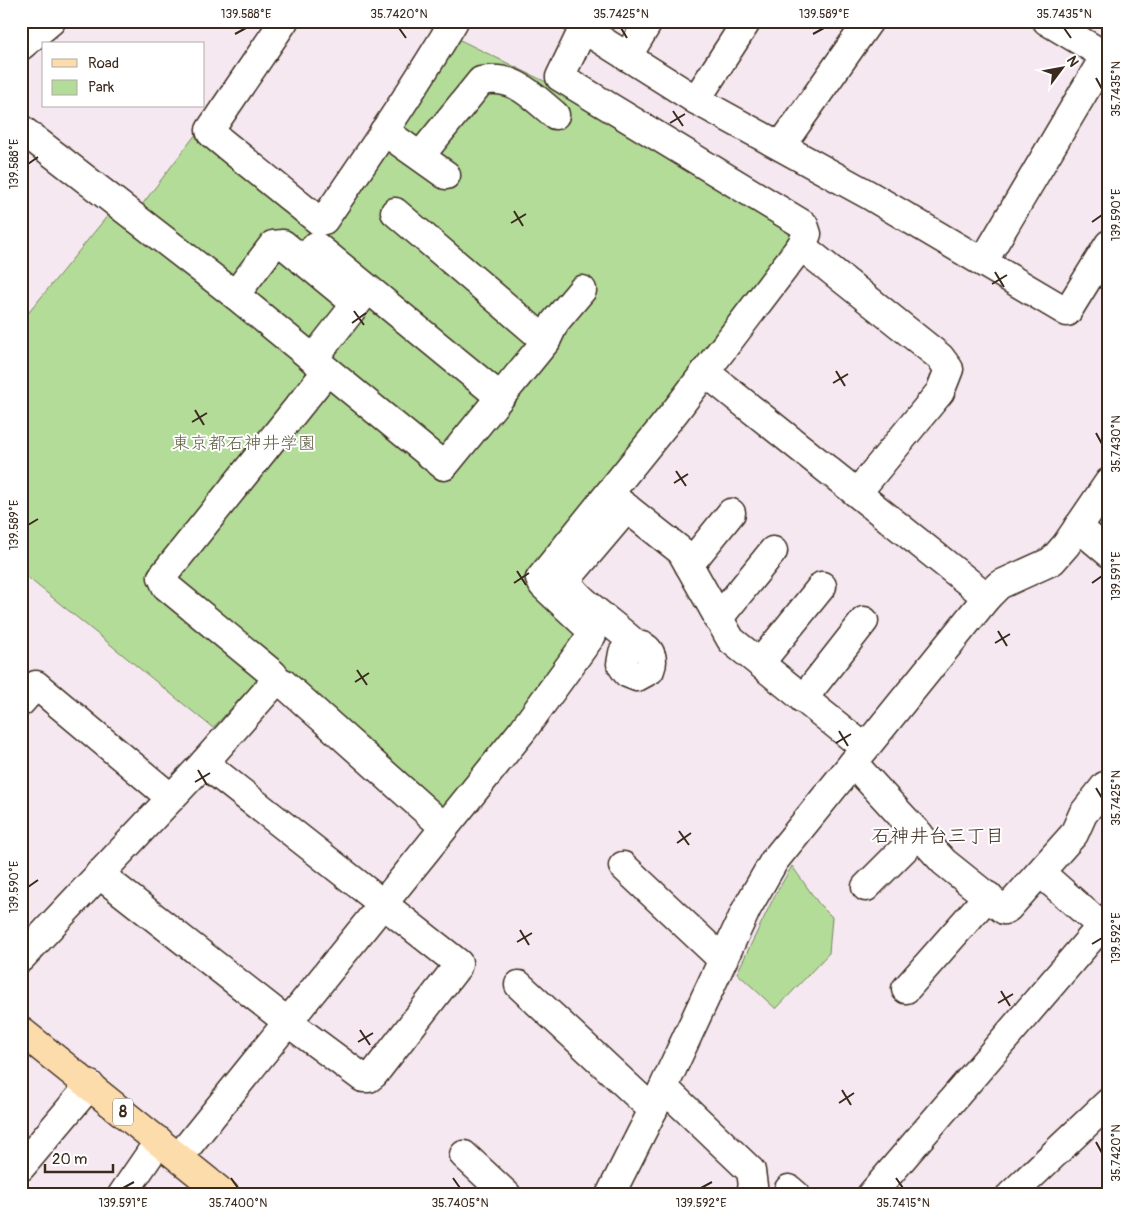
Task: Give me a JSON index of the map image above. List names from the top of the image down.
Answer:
{
  "streets": {
    "main road": ["8"]
  },
  "districts": ["石神井台三丁目"],
  "parks": ["東京都石神井学園"],
  "legend": ["Road", "Park"],
  "scale_bar": "20 m",
  "north": "top right",
  "coordinates": [
    "139.588°E",
    "35.7420°N",
    "35.7425°N",
    "139.589°E",
    "35.7435°N",
    "139.590°E",
    "35.7430°N",
    "139.591°E",
    "139.592°E",
    "35.7400°N",
    "35.7405°N",
    "35.7415°N"
  ]
}
